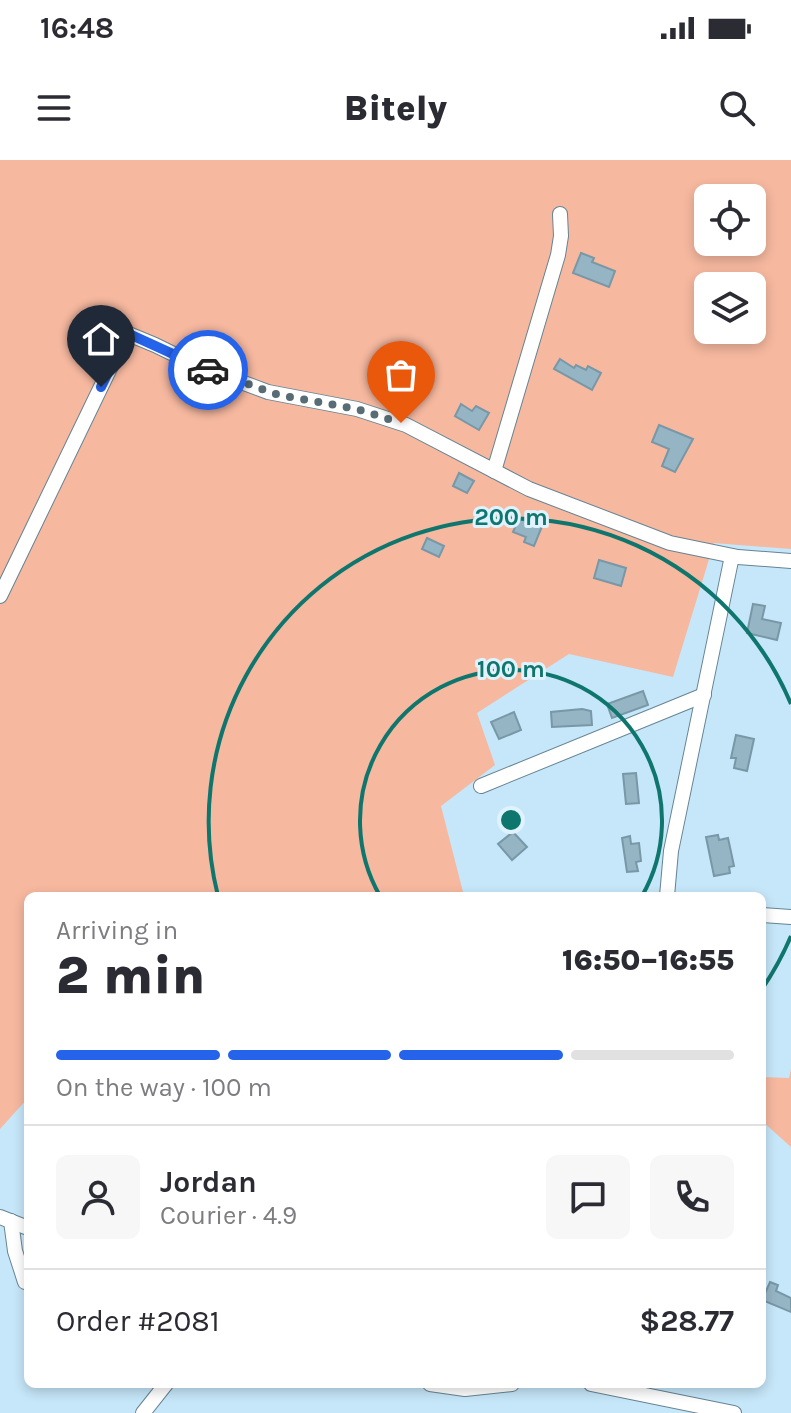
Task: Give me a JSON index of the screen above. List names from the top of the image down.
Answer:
{
  "page": {
    "status": "16:48",
    "header": "Bitely",
    "heading": ["2 min", "Arriving in", "16:50–16:55"],
    "panel": [
      "Jordan",
      "Courier · 4.9",
      "Order #2081",
      "$28.77"
    ],
    "bar": "On the way · 100 m"
  },
  "rings": ["200 m", "100 m"]
}
